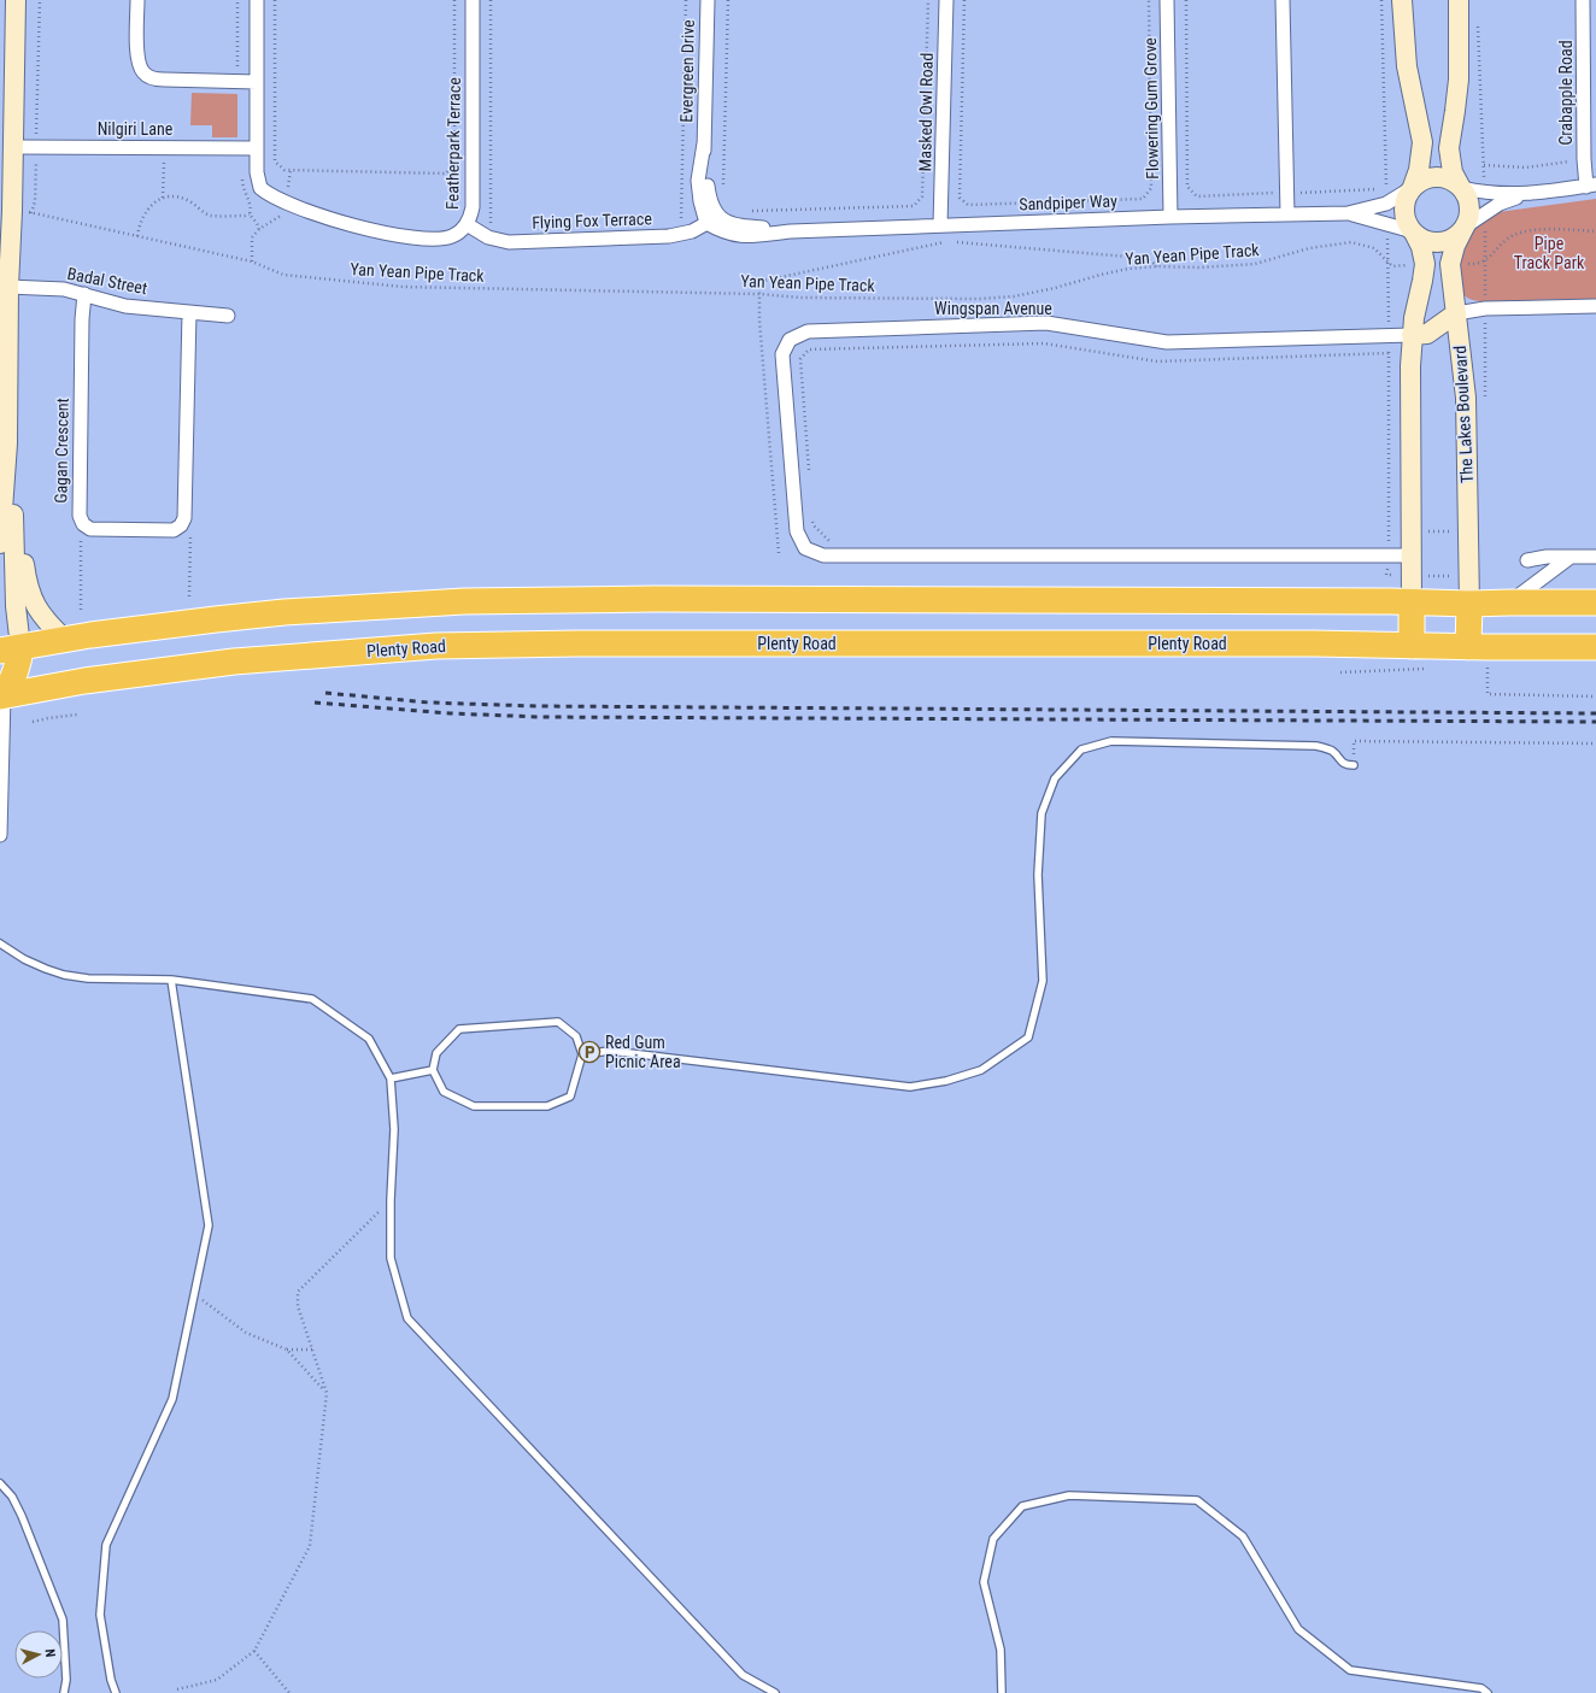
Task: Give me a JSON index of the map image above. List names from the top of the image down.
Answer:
{
  "streets": {
    "highway": ["Plenty Road"],
    "street": [
      "Evergreen Drive",
      "Crabapple Road",
      "Flowering Gum Grove",
      "Masked Owl Road",
      "Nilgiri Lane",
      "Featherpark Terrace",
      "Sandpiper Way",
      "Flying Fox Terrace",
      "Badal Street",
      "Wingspan Avenue",
      "The Lakes Boulevard",
      "Gagan Crescent"
    ],
    "path": ["Yan Yean Pipe Track"]
  },
  "crossings": [
    ["Evergreen Drive", "Sandpiper Way"],
    ["Evergreen Drive", "Flying Fox Terrace"],
    ["Flowering Gum Grove", "Sandpiper Way"],
    ["Masked Owl Road", "Sandpiper Way"],
    ["Nilgiri Lane", "Featherpark Terrace"],
    ["Featherpark Terrace", "Flying Fox Terrace"],
    ["Sandpiper Way", "Flying Fox Terrace"],
    ["Sandpiper Way", "The Lakes Boulevard"],
    ["Badal Street", "Gagan Crescent"]
  ],
  "parks": ["Pipe Track Park"],
  "places": {
    "parking": ["Red Gum Picnic Area"]
  },
  "north": "right"
}
